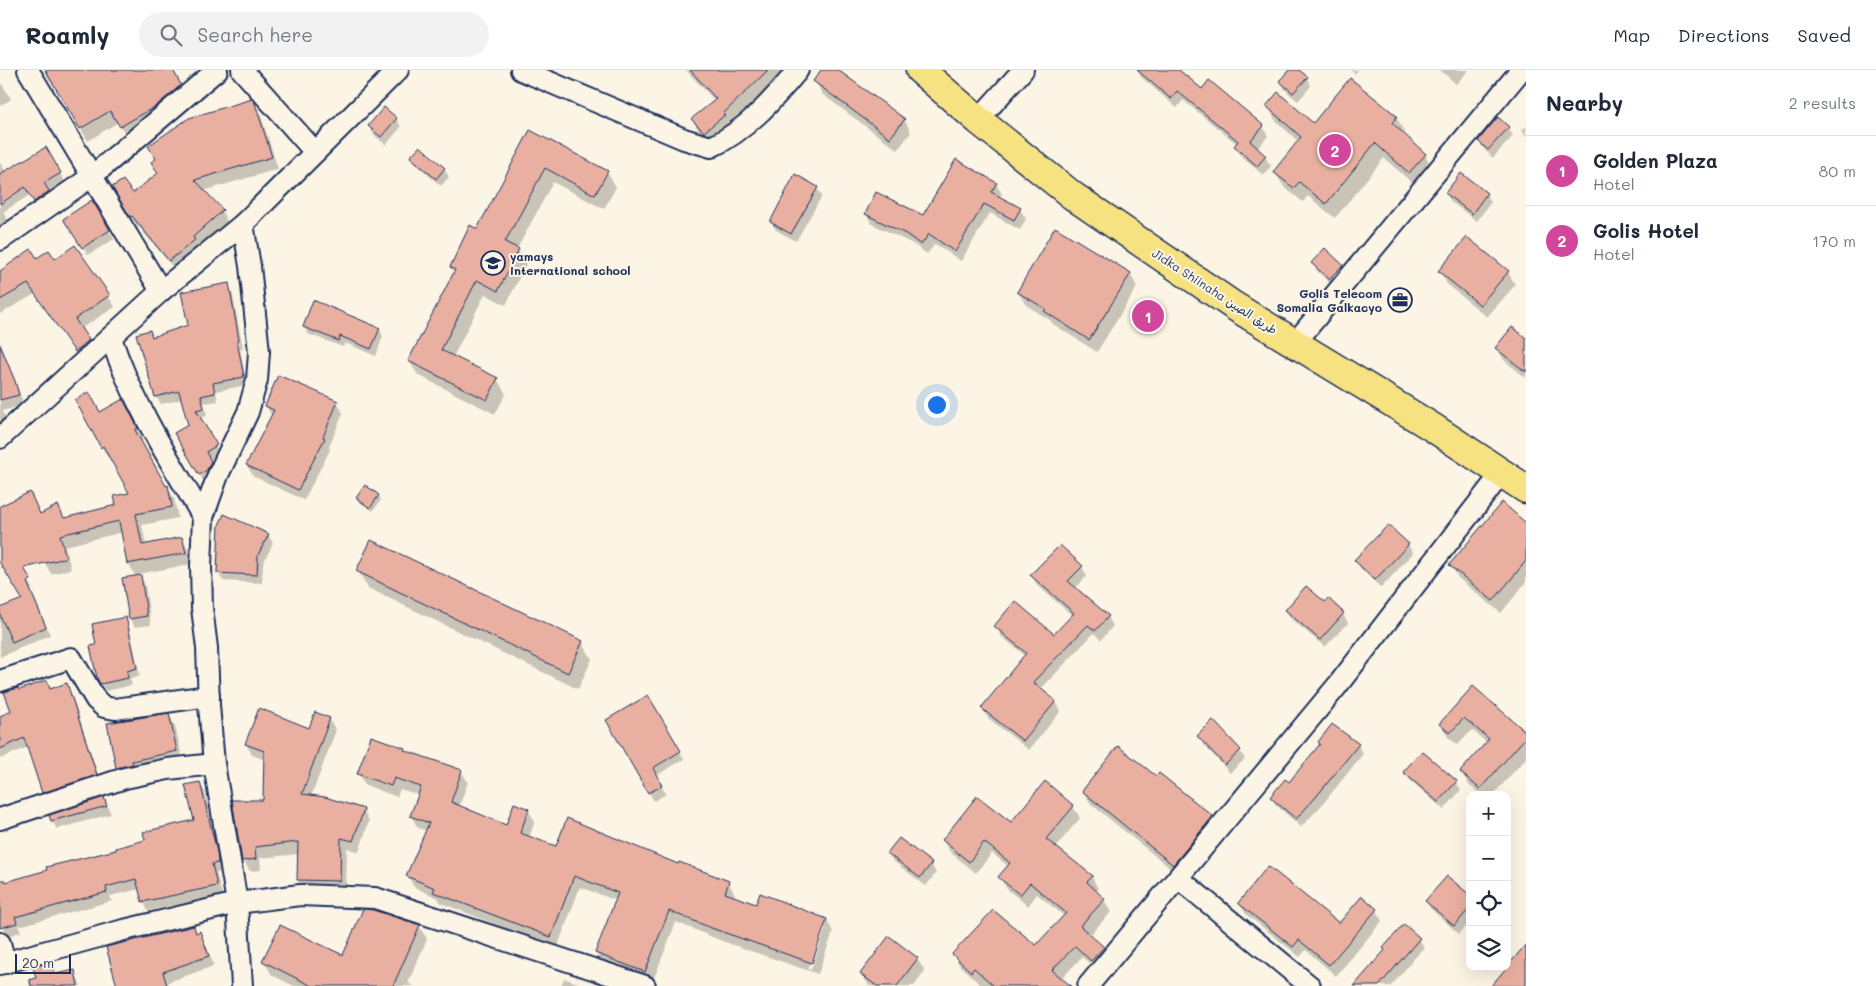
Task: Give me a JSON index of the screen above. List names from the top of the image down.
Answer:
{
  "streets": {
    "main road": ["Jidka Shiinaha طريق الصين"]
  },
  "places": {
    "school or university": ["yamays international school"],
    "office": ["Golis Telecom Somalia Galkacyo"]
  },
  "scale_bar": "20 m",
  "page": {
    "header": "Roamly",
    "search": "Search here",
    "nav": ["Map", "Directions", "Saved"],
    "heading": ["Nearby", "2 results"],
    "pins": ["2", "1"],
    "list": [
      {
        "mark": "1",
        "name": "Golden Plaza",
        "note": "Hotel",
        "value": "80 m"
      },
      {
        "mark": "2",
        "name": "Golis Hotel",
        "note": "Hotel",
        "value": "170 m"
      }
    ],
    "map_buttons": ["+", "−"],
    "scale": "20 m"
  }
}
